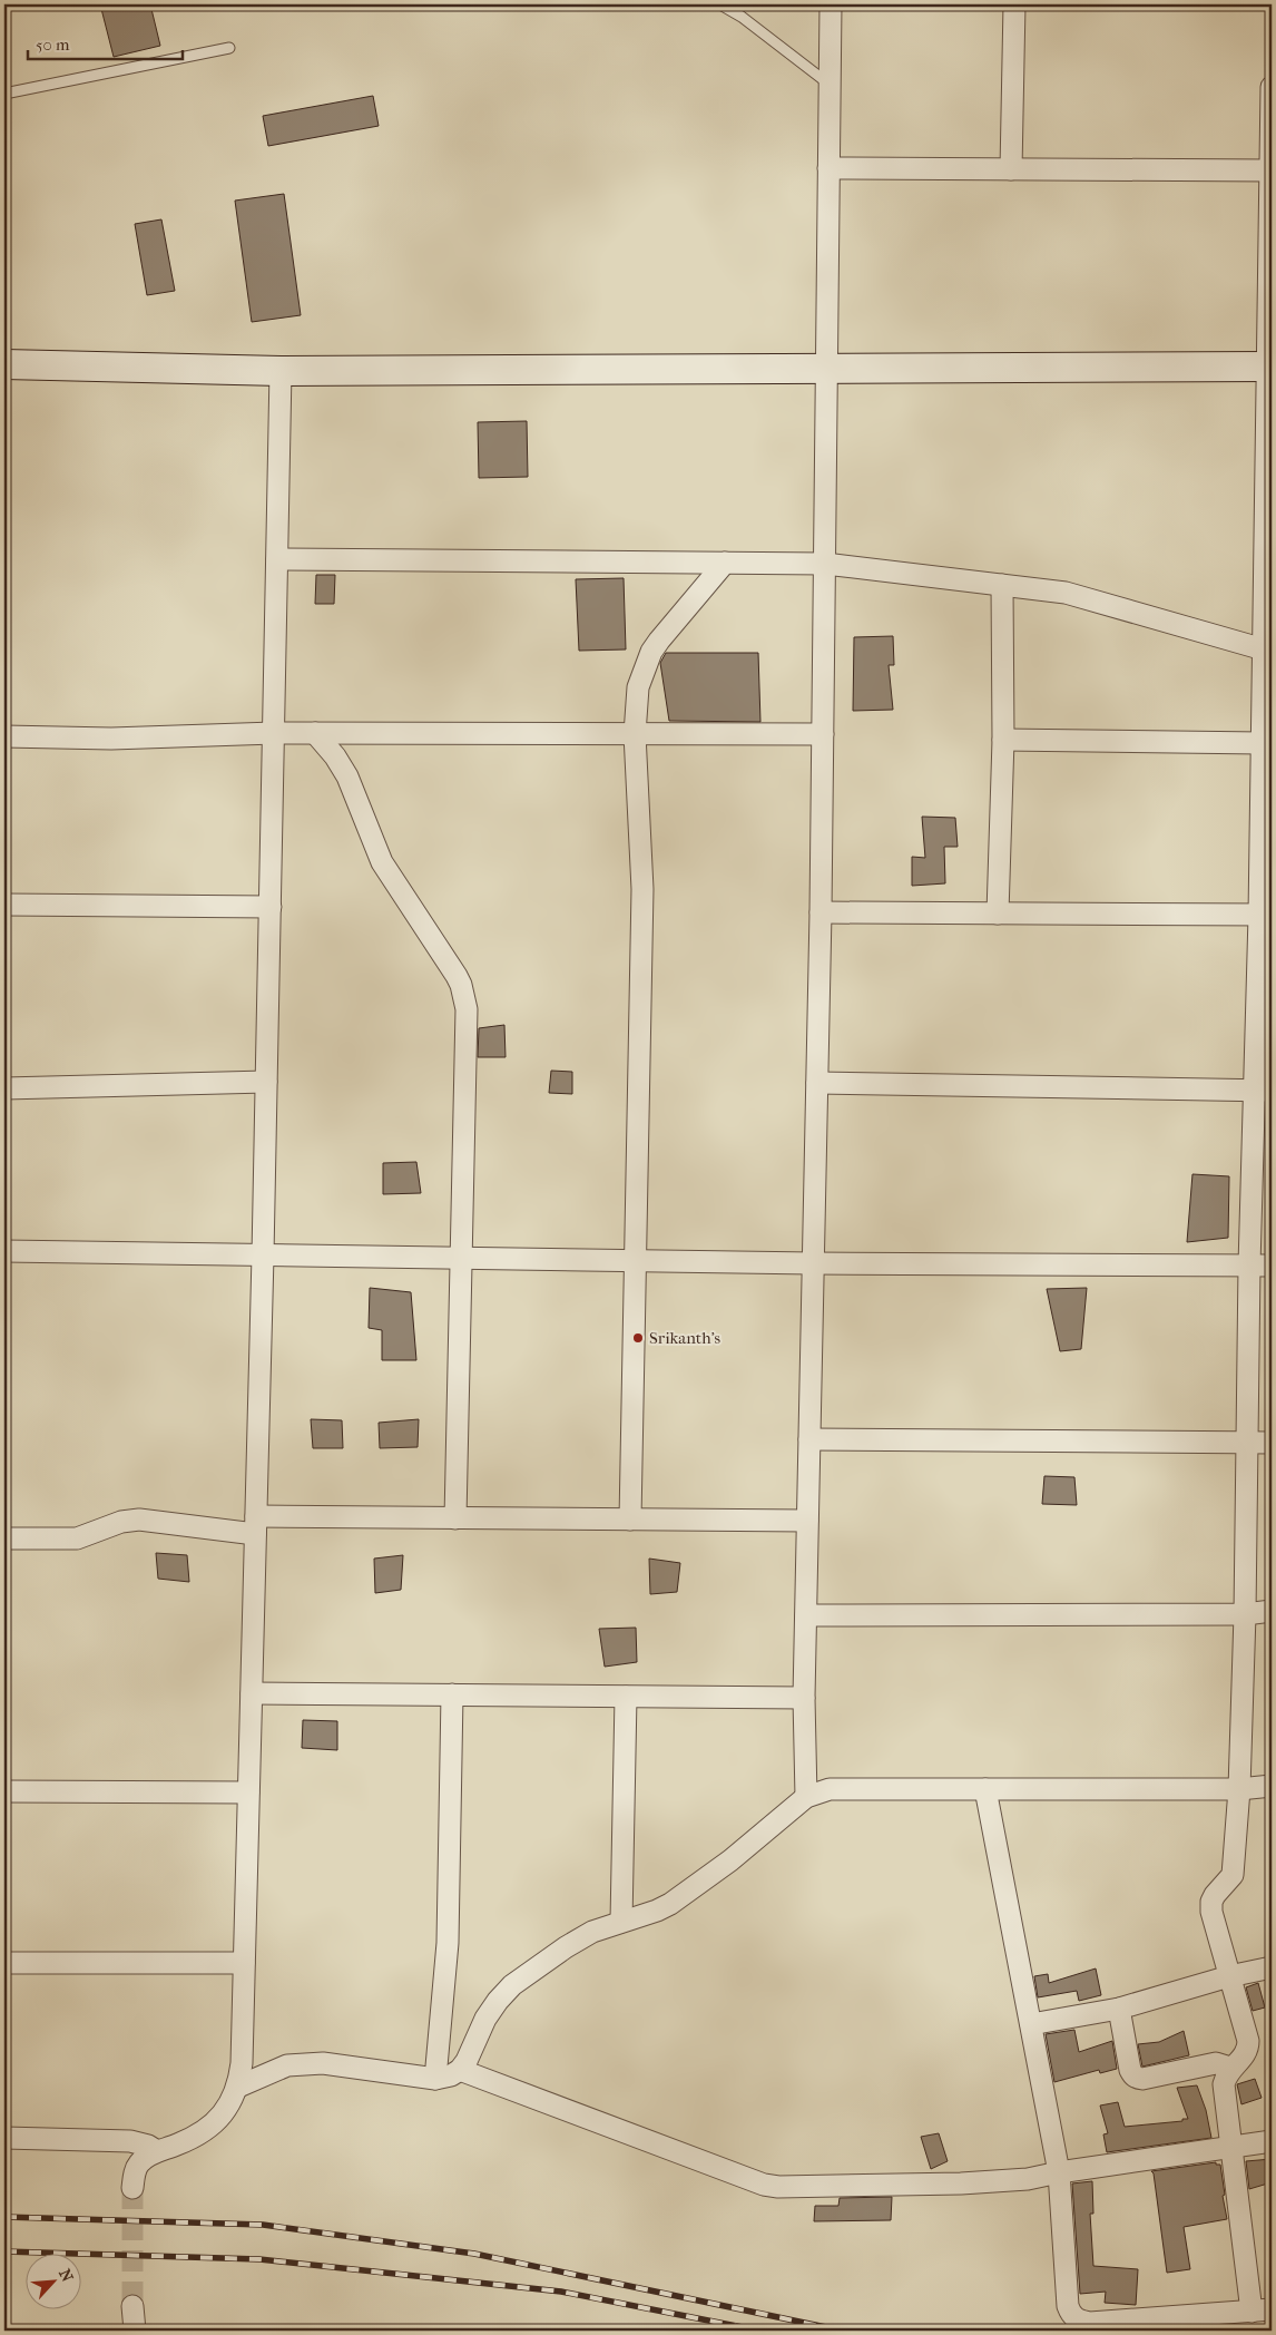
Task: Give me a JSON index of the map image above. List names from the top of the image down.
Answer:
{
  "places": ["Srikanth's"],
  "scale_bar": "50 m",
  "north": "top right"
}
